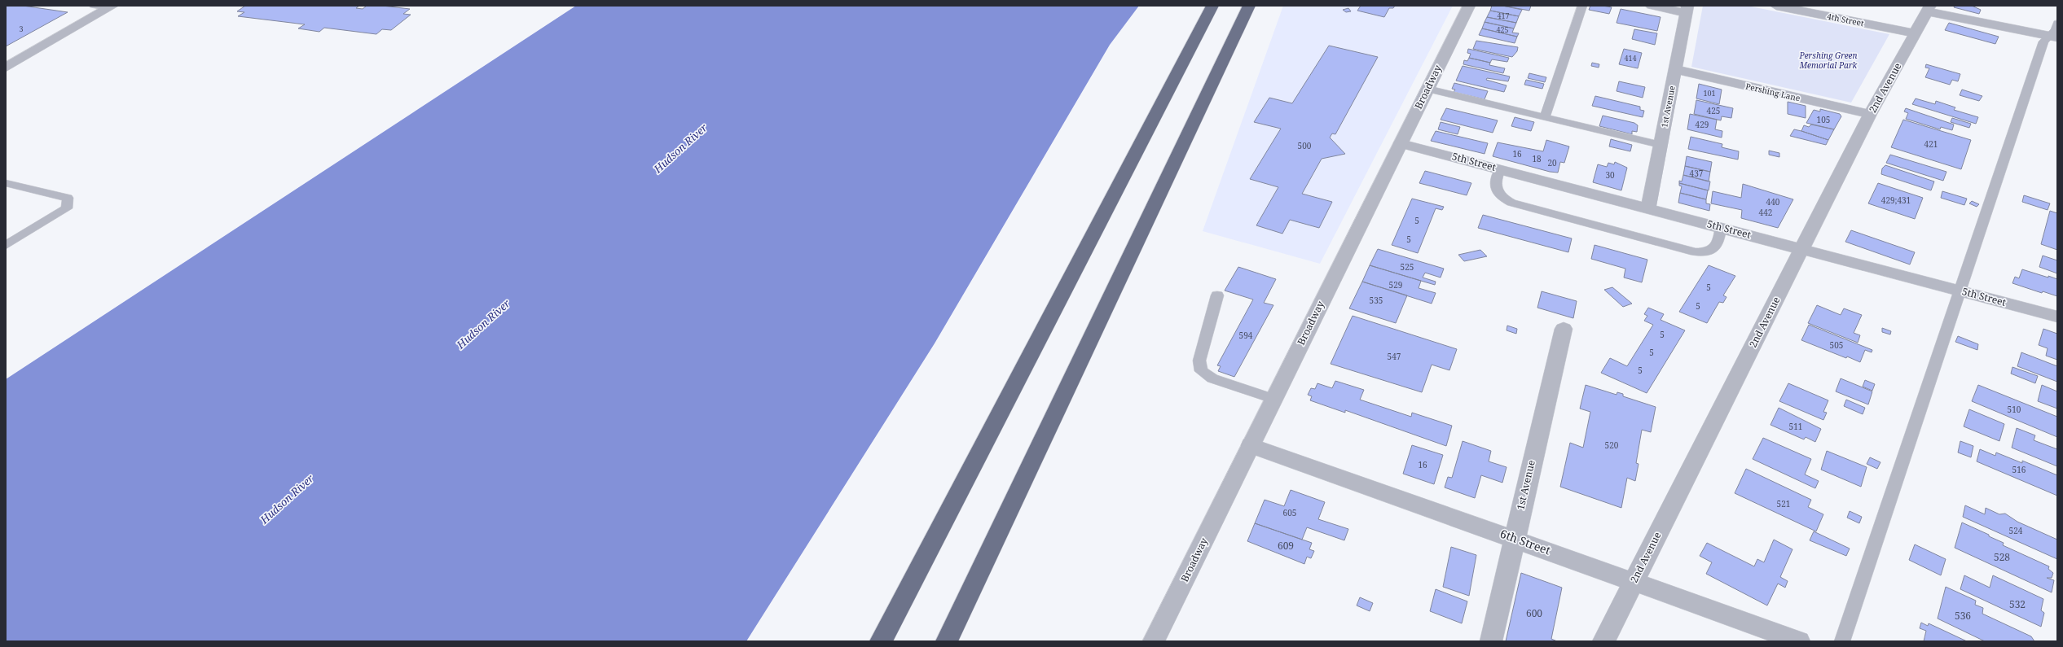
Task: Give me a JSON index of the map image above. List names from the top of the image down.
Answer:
{
  "streets": {
    "street": [
      "4th Street",
      "Broadway",
      "2nd Avenue",
      "Pershing Lane",
      "1st Avenue",
      "5th Street",
      "6th Street"
    ]
  },
  "crossings": [
    ["4th Street", "2nd Avenue"],
    ["Broadway", "5th Street"],
    ["Broadway", "6th Street"],
    ["2nd Avenue", "Pershing Lane"],
    ["2nd Avenue", "5th Street"],
    ["2nd Avenue", "6th Street"],
    ["Pershing Lane", "1st Avenue"],
    ["1st Avenue", "5th Street"],
    ["1st Avenue", "6th Street"]
  ],
  "water": ["Hudson River"],
  "parks": ["Pershing Green Memorial Park"],
  "house_numbers": [
    "417",
    "3",
    "425",
    "414",
    "101",
    "425",
    "105",
    "429",
    "421",
    "500",
    "16",
    "18",
    "20",
    "437",
    "30",
    "429;431",
    "440",
    "442",
    "5",
    "5",
    "525",
    "529",
    "5",
    "535",
    "5",
    "5",
    "594",
    "505",
    "5",
    "547",
    "5",
    "510",
    "511",
    "520",
    "16",
    "516",
    "521",
    "605",
    "524",
    "609",
    "528",
    "532",
    "600",
    "536"
  ]
}
